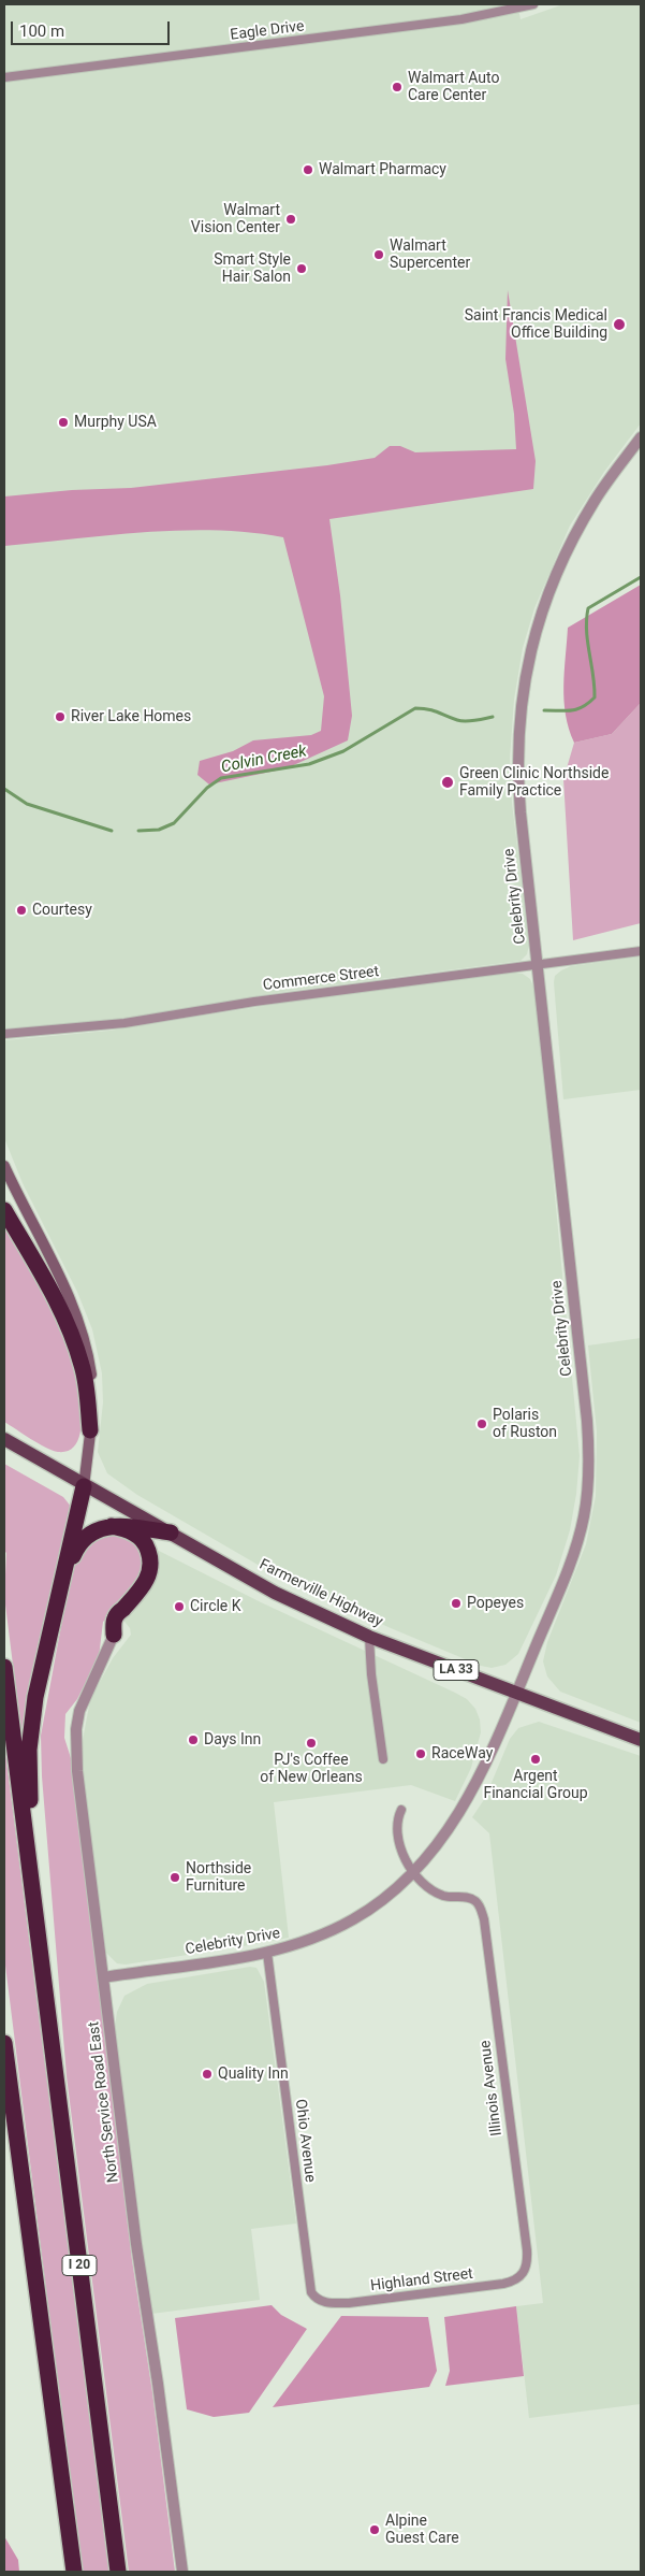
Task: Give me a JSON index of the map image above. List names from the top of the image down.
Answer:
{
  "streets": {
    "highway": ["I 20"],
    "main road": ["Farmerville Highway", "LA 33"],
    "street": [
      "Eagle Drive",
      "Celebrity Drive",
      "Commerce Street",
      "Illinois Avenue",
      "North Service Road East",
      "Ohio Avenue",
      "Highland Street"
    ]
  },
  "crossings": [
    ["Celebrity Drive", "Commerce Street"],
    ["Celebrity Drive", "Farmerville Highway"],
    ["Celebrity Drive", "Illinois Avenue"],
    ["Celebrity Drive", "North Service Road East"],
    ["Celebrity Drive", "Ohio Avenue"],
    ["Illinois Avenue", "Highland Street"],
    ["Ohio Avenue", "Highland Street"]
  ],
  "water": ["Colvin Creek"],
  "places": [
    "Walmart Auto Care Center",
    "Walmart Pharmacy",
    "Walmart Vision Center",
    "Walmart Supercenter",
    "Smart Style Hair Salon",
    "Saint Francis Medical Office Building",
    "Murphy USA",
    "River Lake Homes",
    "Green Clinic Northside Family Practice",
    "Courtesy",
    "Polaris of Ruston",
    "Popeyes",
    "Circle K",
    "Days Inn",
    "PJ's Coffee of New Orleans",
    "RaceWay",
    "Argent Financial Group",
    "Northside Furniture",
    "Quality Inn",
    "Alpine Guest Care"
  ],
  "scale_bar": "100 m"
}
